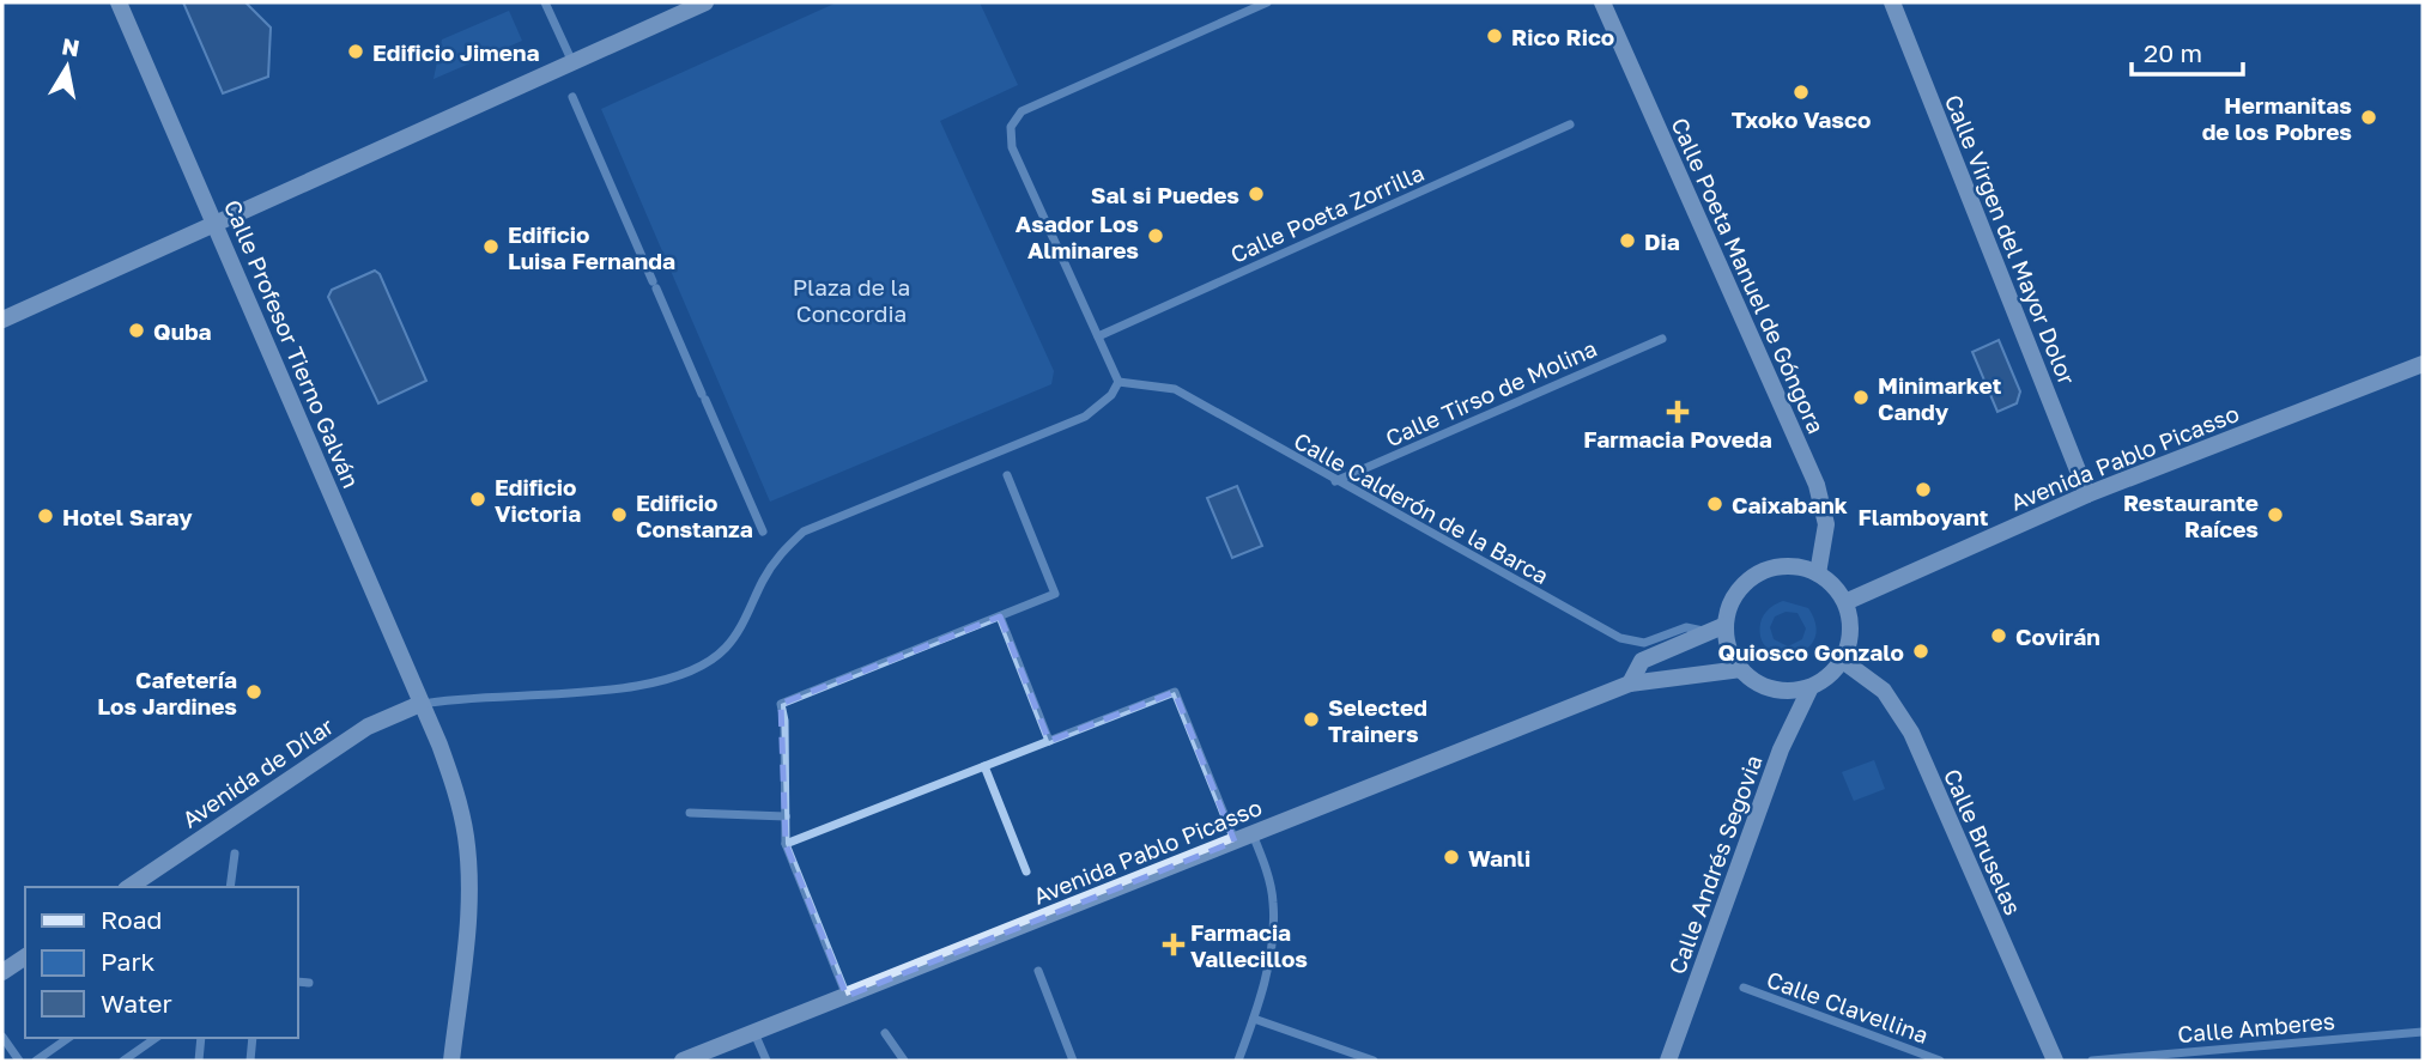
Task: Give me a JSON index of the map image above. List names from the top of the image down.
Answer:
{
  "streets": {
    "main road": [
      "Calle Virgen del Mayor Dolor",
      "Calle Poeta Manuel de Góngora",
      "Calle Profesor Tierno Galván",
      "Avenida Pablo Picasso",
      "Avenida de Dílar",
      "Calle Bruselas",
      "Calle Andrés Segovia"
    ],
    "street": [
      "Calle Poeta Zorrilla",
      "Calle Tirso de Molina",
      "Calle Calderón de la Barca",
      "Calle Clavellina",
      "Calle Amberes"
    ]
  },
  "crossings": [
    ["Calle Virgen del Mayor Dolor", "Avenida Pablo Picasso"],
    ["Calle Poeta Manuel de Góngora", "Avenida Pablo Picasso"],
    ["Calle Poeta Manuel de Góngora", "Calle Bruselas"],
    ["Calle Poeta Manuel de Góngora", "Calle Andrés Segovia"],
    ["Calle Profesor Tierno Galván", "Avenida de Dílar"],
    ["Calle Tirso de Molina", "Calle Calderón de la Barca"],
    ["Avenida Pablo Picasso", "Calle Calderón de la Barca"],
    ["Avenida Pablo Picasso", "Calle Bruselas"],
    ["Avenida Pablo Picasso", "Calle Andrés Segovia"],
    ["Calle Bruselas", "Calle Andrés Segovia"]
  ],
  "parks": ["Plaza de la Concordia"],
  "places": {
    "other": [
      "Rico Rico",
      "Edificio Jimena",
      "Txoko Vasco",
      "Hermanitas de los Pobres",
      "Sal si Puedes",
      "Asador Los Alminares",
      "Dia",
      "Edificio Luisa Fernanda",
      "Quba",
      "Minimarket Candy",
      "Flamboyant",
      "Edificio Victoria",
      "Caixabank",
      "Edificio Constanza",
      "Restaurante Raíces",
      "Hotel Saray",
      "Covirán",
      "Quiosco Gonzalo",
      "Cafetería Los Jardines",
      "Selected Trainers",
      "Wanli"
    ],
    "health": ["Farmacia Poveda", "Farmacia Vallecillos"]
  },
  "legend": ["Road", "Park", "Water"],
  "scale_bar": "20 m",
  "north": "top"
}
